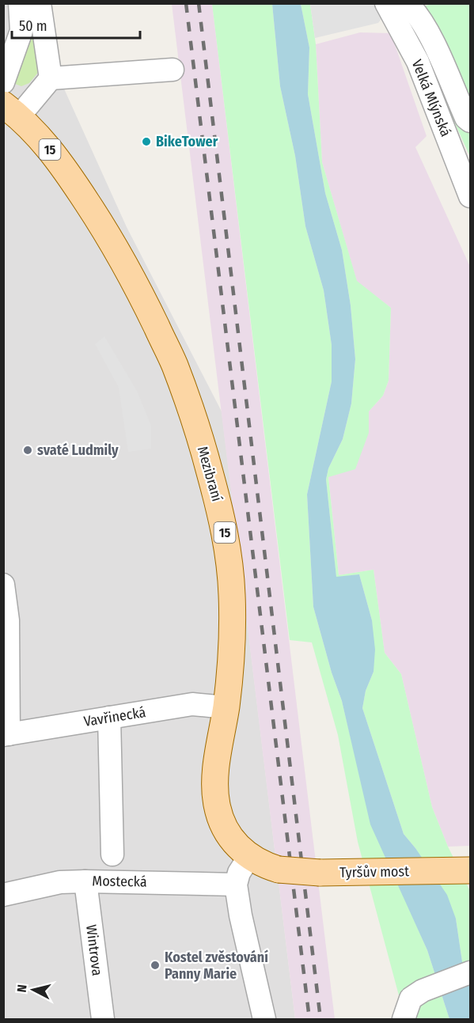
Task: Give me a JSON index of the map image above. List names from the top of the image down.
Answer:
{
  "streets": {
    "main road": ["15", "Mezibraní", "Tyršův most"],
    "street": [
      "Velká Mlýnská",
      "Vavřinecká",
      "Mostecká",
      "Wintrova"
    ]
  },
  "crossings": [
    ["Mezibraní", "Vavřinecká"],
    ["Mezibraní", "Tyršův most"],
    ["Mostecká", "Wintrova"]
  ],
  "places": ["BikeTower", "svaté Ludmily", "Kostel zvěstování Panny Marie"],
  "scale_bar": "50 m",
  "north": "left"
}
